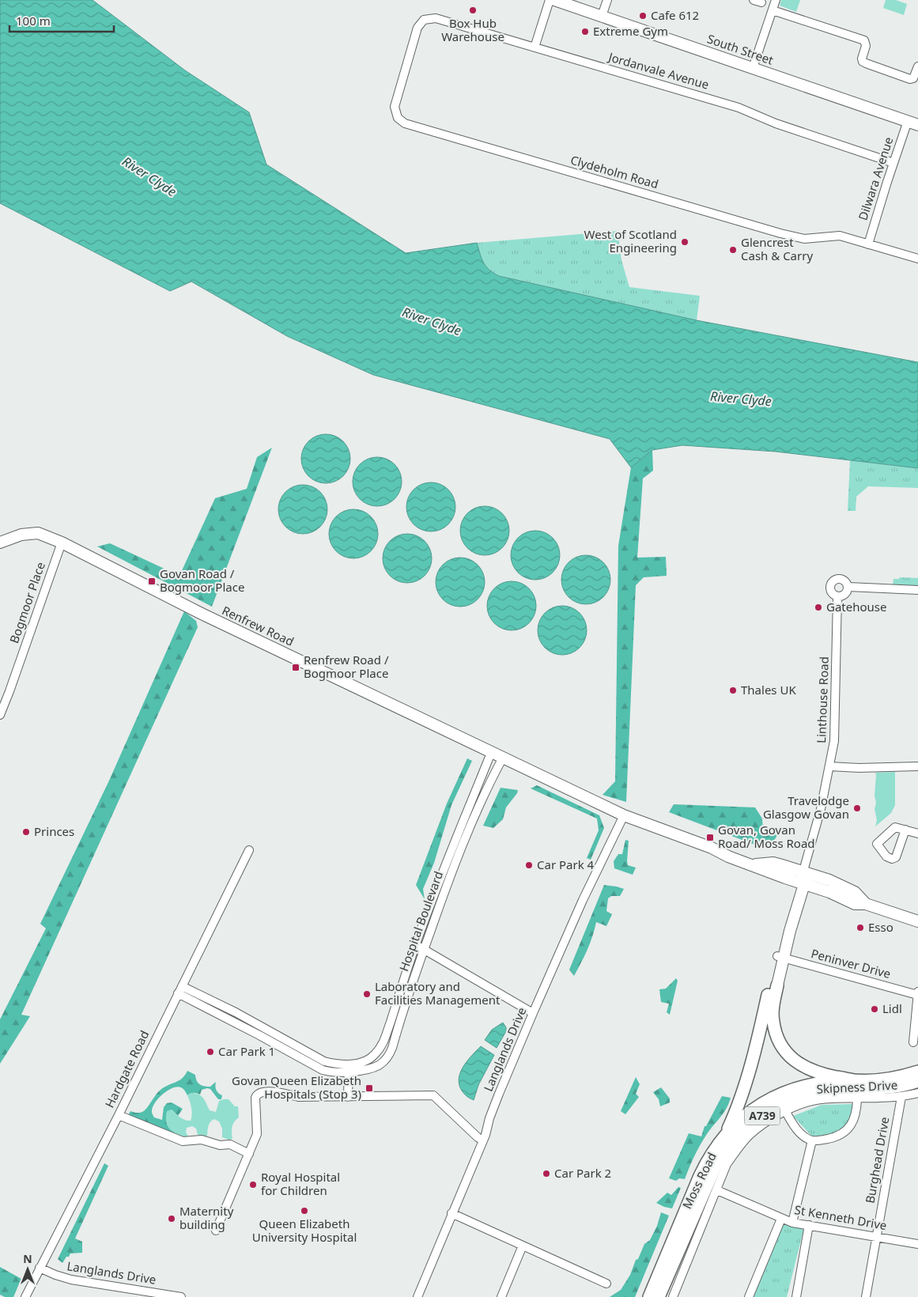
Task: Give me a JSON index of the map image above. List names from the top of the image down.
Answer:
{
  "streets": {
    "main road": ["A739", "Moss Road"],
    "street": [
      "South Street",
      "Jordanvale Avenue",
      "Clydeholm Road",
      "Dilwara Avenue",
      "Bogmoor Place",
      "Renfrew Road",
      "Linthouse Road",
      "Hospital Boulevard",
      "Peninver Drive",
      "Langlands Drive",
      "Hardgate Road",
      "Skipness Drive",
      "Burghead Drive",
      "St Kenneth Drive"
    ]
  },
  "crossings": [
    ["South Street", "Dilwara Avenue"],
    ["Jordanvale Avenue", "Clydeholm Road"],
    ["Jordanvale Avenue", "Dilwara Avenue"],
    ["Clydeholm Road", "Dilwara Avenue"],
    ["Bogmoor Place", "Renfrew Road"],
    ["Renfrew Road", "Hospital Boulevard"],
    ["Renfrew Road", "Langlands Drive"],
    ["Hospital Boulevard", "Hardgate Road"],
    ["Langlands Drive", "Hardgate Road"],
    ["Skipness Drive", "Burghead Drive"],
    ["Skipness Drive", "St Kenneth Drive"],
    ["A739", "Moss Road"],
    ["Burghead Drive", "St Kenneth Drive"]
  ],
  "water": ["River Clyde"],
  "places": {
    "other": [
      "Box Hub Warehouse",
      "Cafe 612",
      "Extreme Gym",
      "West of Scotland Engineering",
      "Glencrest Cash & Carry",
      "Gatehouse",
      "Thales UK",
      "Travelodge Glasgow Govan",
      "Princes",
      "Car Park 4",
      "Esso",
      "Laboratory and Facilities Management",
      "Lidl",
      "Car Park 1",
      "Car Park 2",
      "Royal Hospital for Children",
      "Queen Elizabeth University Hospital",
      "Maternity building"
    ],
    "transit": [
      "Govan Road / Bogmoor Place",
      "Renfrew Road / Bogmoor Place",
      "Govan, Govan Road/ Moss Road",
      "Govan Queen Elizabeth Hospitals (Stop 3)"
    ]
  },
  "scale_bar": "100 m",
  "north": "top"
}
